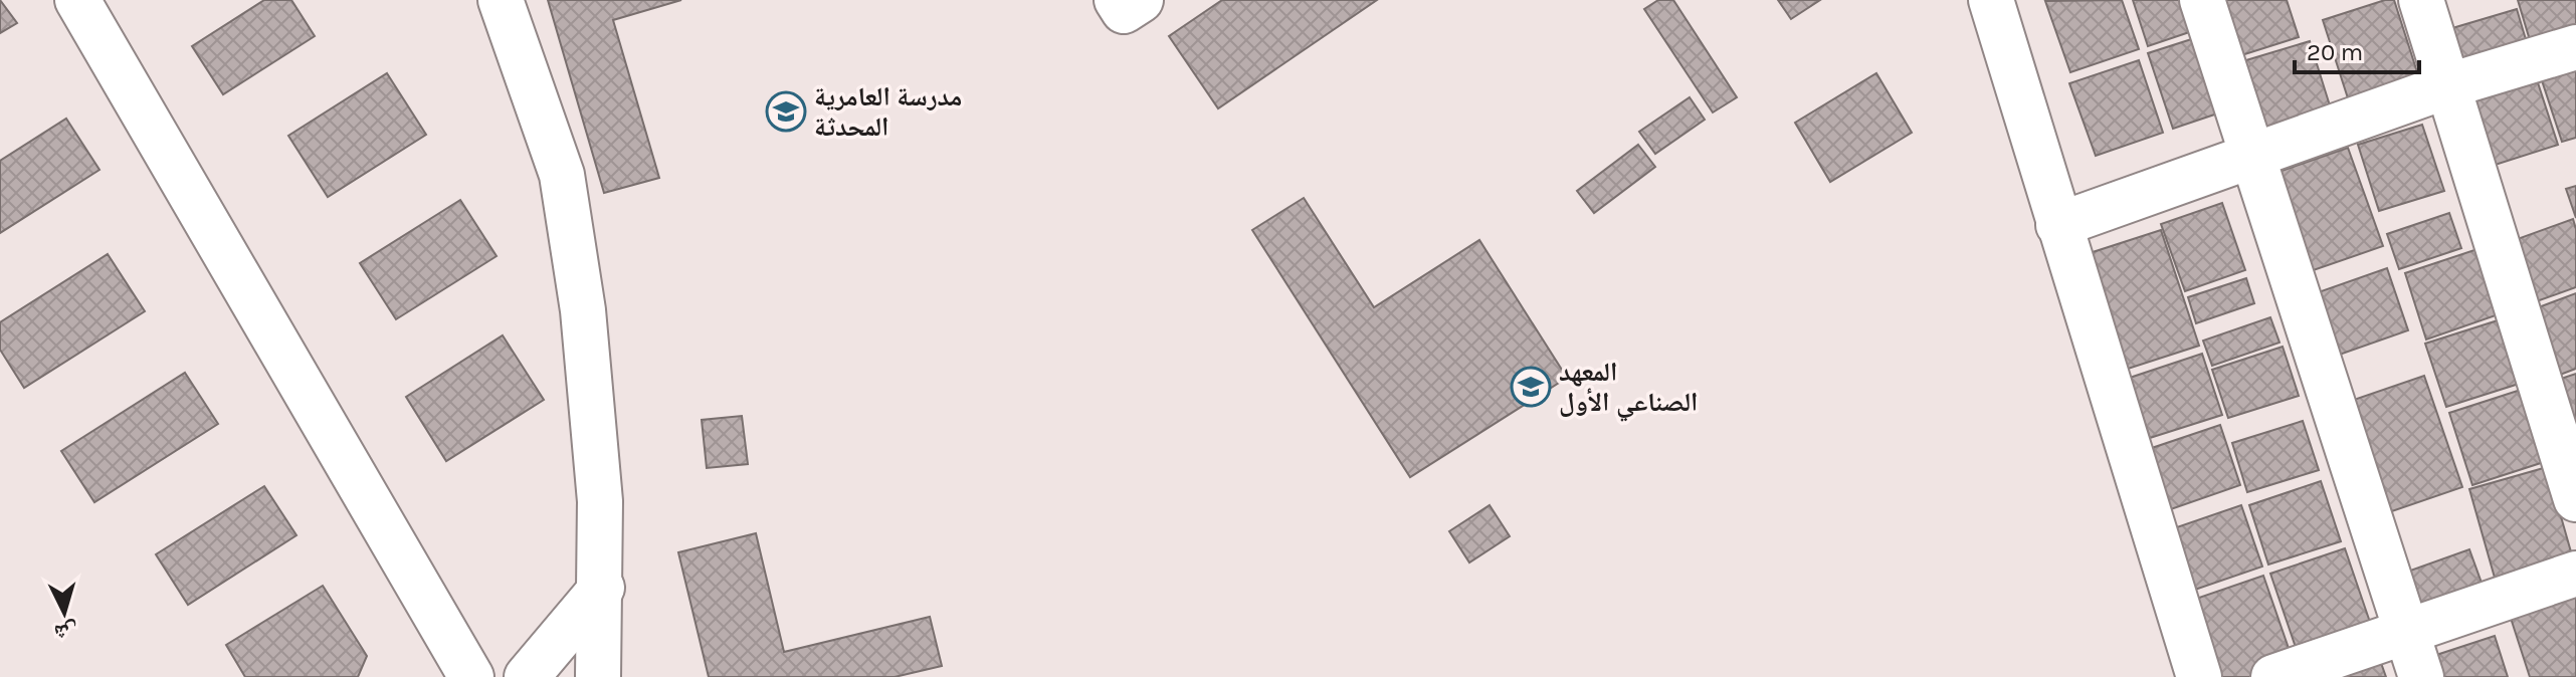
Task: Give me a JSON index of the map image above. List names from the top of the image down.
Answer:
{
  "places": {
    "school or university": ["مدرسة العامرية المحدثة", "المعهد الصناعي الأول"]
  },
  "scale_bar": "20 m",
  "north": "bottom"
}
